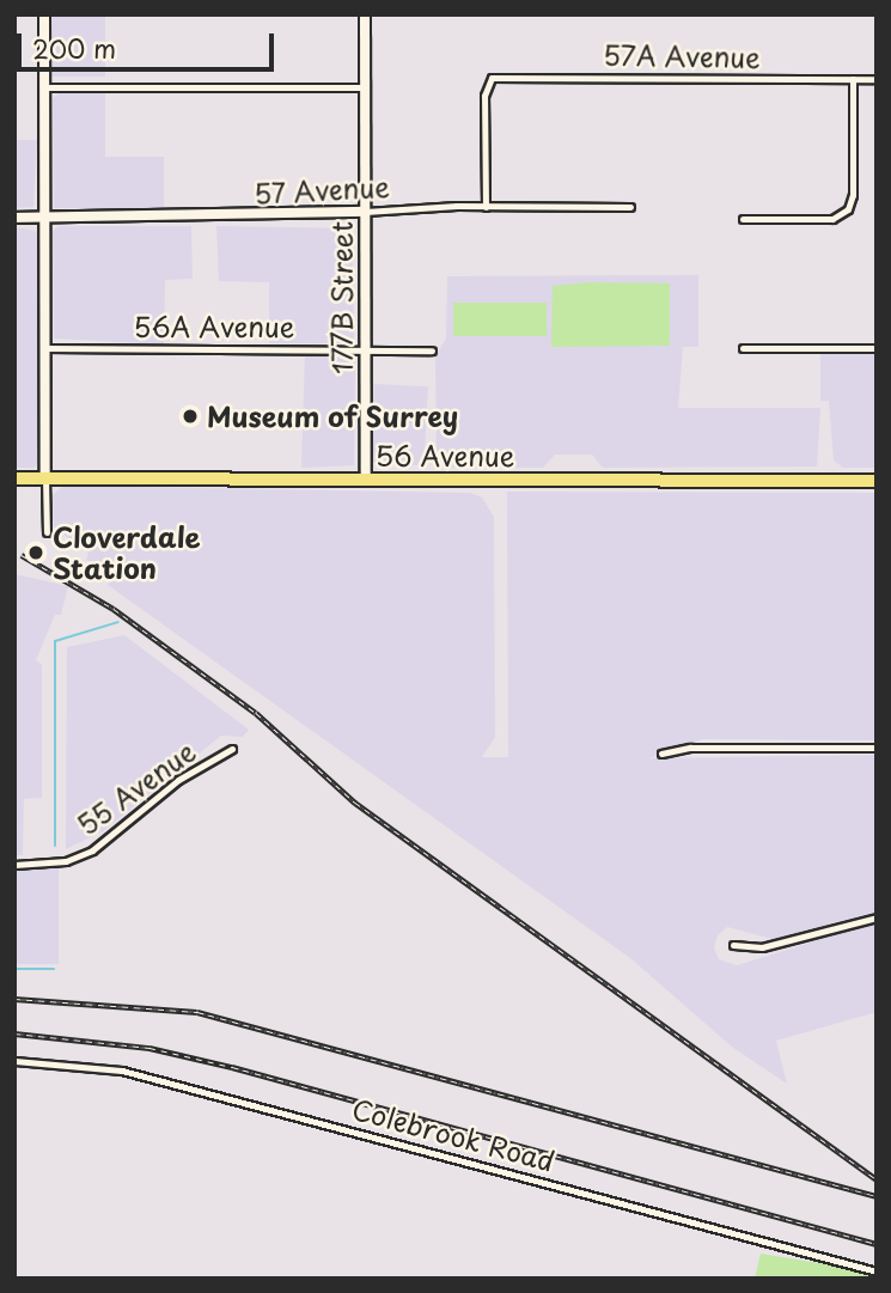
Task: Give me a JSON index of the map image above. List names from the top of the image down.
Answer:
{
  "streets": {
    "highway": ["56 Avenue"],
    "street": [
      "57A Avenue",
      "57 Avenue",
      "177B Street",
      "56A Avenue",
      "55 Avenue",
      "Colebrook Road"
    ]
  },
  "crossings": [
    ["57A Avenue", "57 Avenue"],
    ["57 Avenue", "177B Street"],
    ["177B Street", "56A Avenue"],
    ["177B Street", "56 Avenue"]
  ],
  "places": ["Museum of Surrey", "Cloverdale Station"],
  "scale_bar": "200 m"
}
